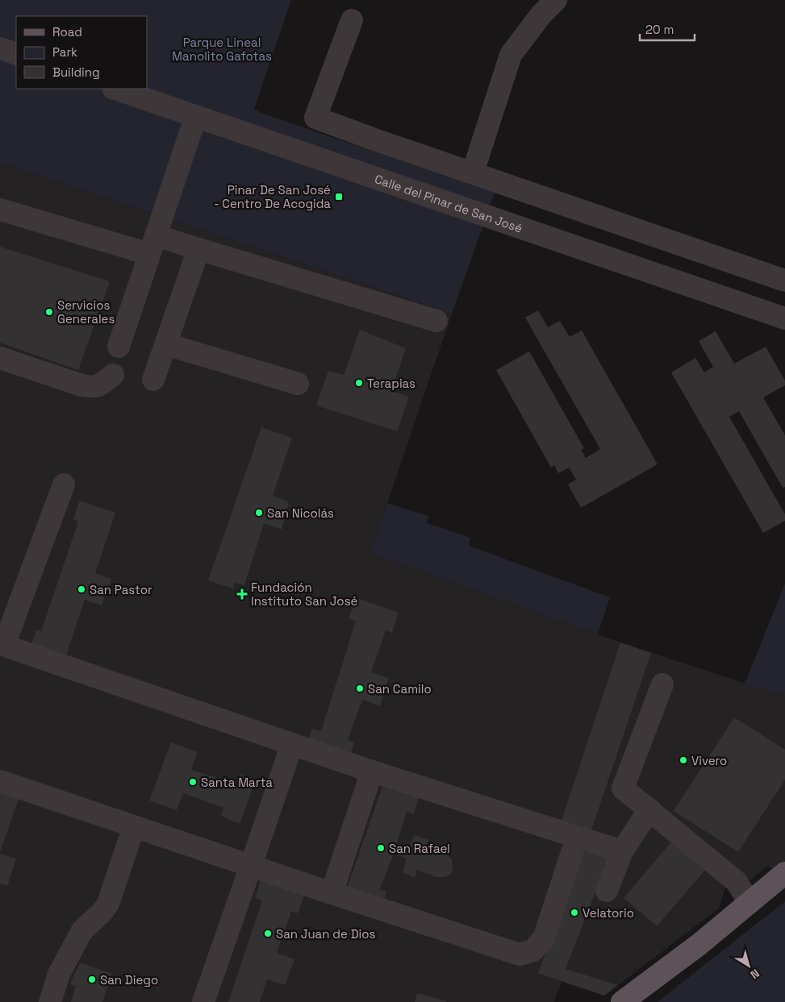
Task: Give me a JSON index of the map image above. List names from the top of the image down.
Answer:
{
  "streets": {
    "street": ["Calle del Pinar de San José"]
  },
  "parks": ["Parque Lineal Manolito Gafotas"],
  "places": {
    "transit": ["Pinar De San José - Centro De Acogida"],
    "other": [
      "Servicios Generales",
      "Terapias",
      "San Nicolás",
      "San Pastor",
      "San Camilo",
      "Vivero",
      "Santa Marta",
      "San Rafael",
      "Velatorio",
      "San Juan de Dios",
      "San Diego"
    ],
    "health": ["Fundación Instituto San José"]
  },
  "legend": ["Road", "Park", "Building"],
  "scale_bar": "20 m",
  "north": "bottom right"
}
